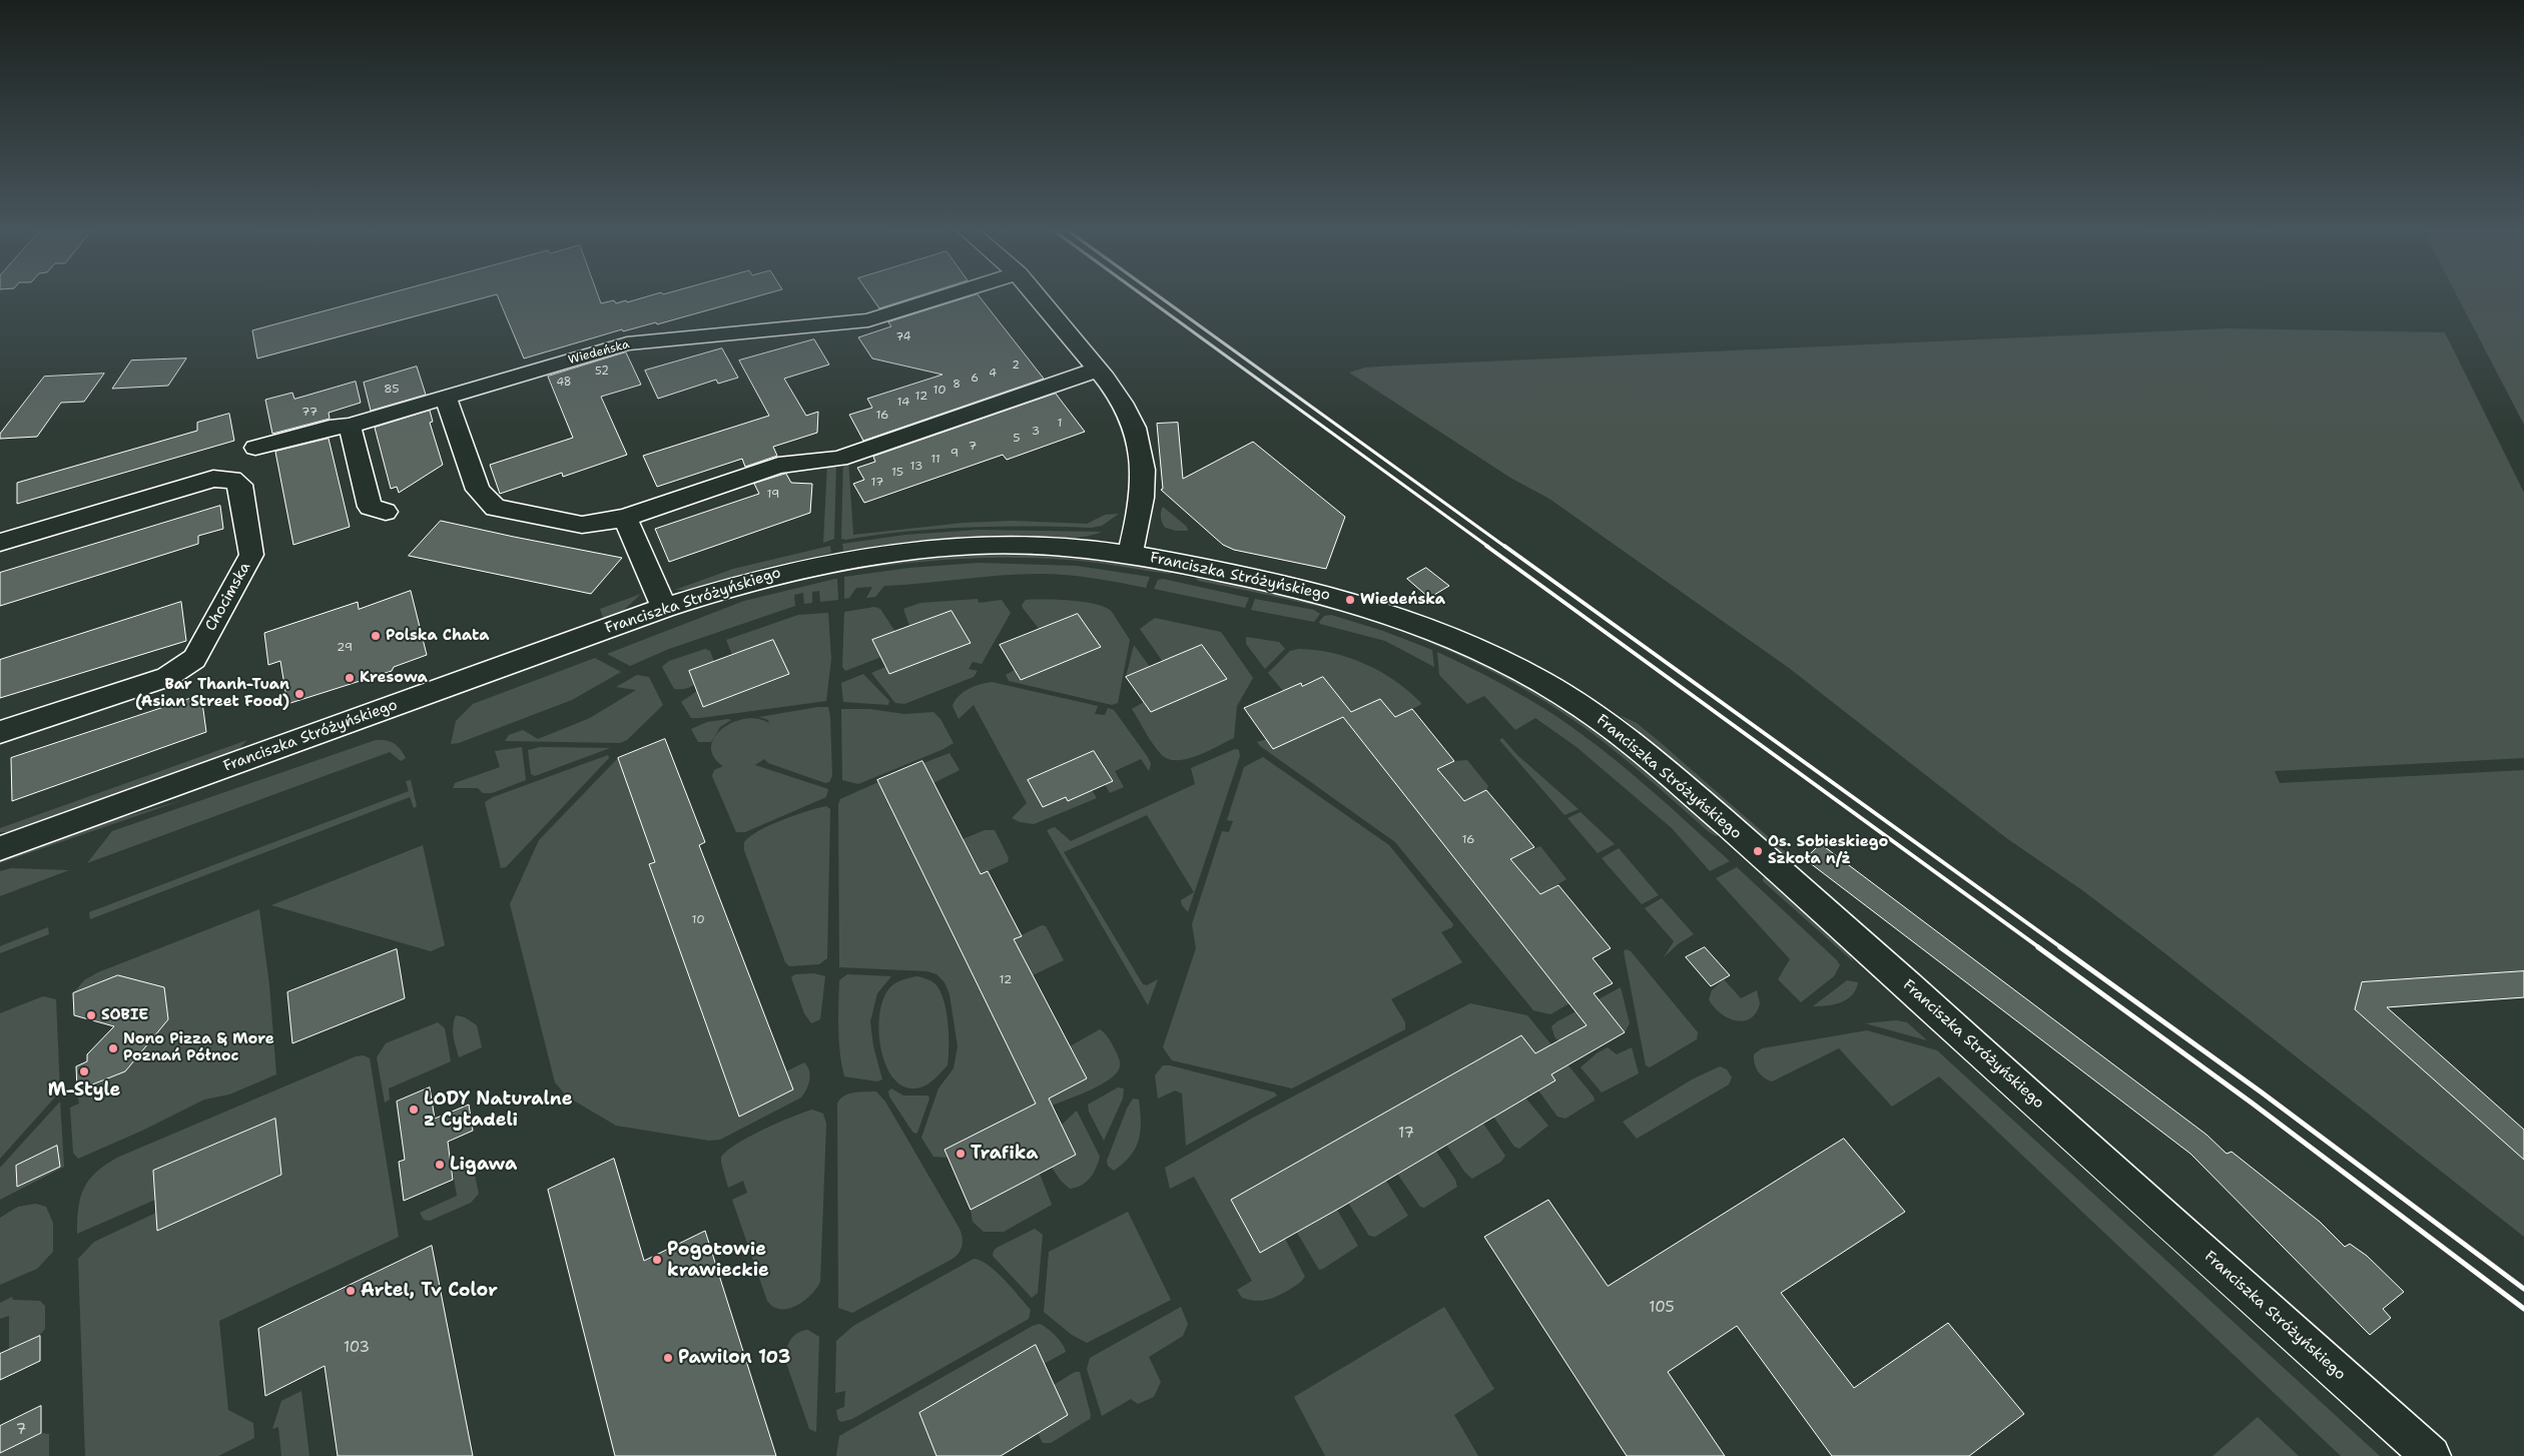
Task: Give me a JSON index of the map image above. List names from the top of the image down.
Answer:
{
  "streets": {
    "street": ["Wiedeńska", "Franciszka Stróżyńskiego", "Chocimska"]
  },
  "places": [
    "Wiedeńska",
    "Polska Chata",
    "Kresowa",
    "Bar Thanh-Tuan (Asian Street Food)",
    "Os. Sobieskiego Szkoła n/ż",
    "SOBIE",
    "Nono Pizza & More Poznań Północ",
    "M-Style",
    "LODY Naturalne z Cytadeli",
    "Trafika",
    "Ligawa",
    "Pogotowie krawieckie",
    "Artel, Tv Color",
    "Pawilon 103"
  ],
  "house_numbers": [
    "74",
    "2",
    "52",
    "4",
    "6",
    "48",
    "8",
    "85",
    "10",
    "12",
    "14",
    "77",
    "16",
    "1",
    "3",
    "5",
    "7",
    "9",
    "11",
    "13",
    "15",
    "17",
    "19",
    "29",
    "16",
    "10",
    "12",
    "17",
    "105",
    "103",
    "7"
  ]
}
